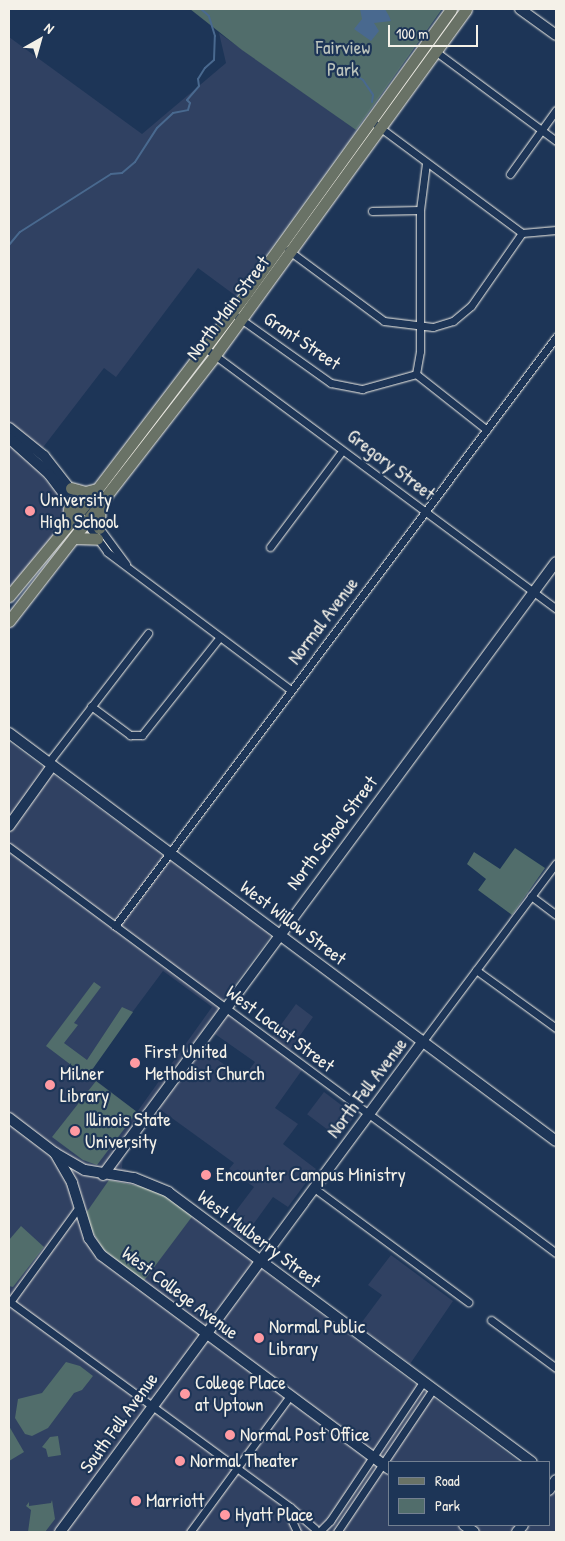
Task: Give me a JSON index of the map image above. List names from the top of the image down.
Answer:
{
  "streets": {
    "main road": [
      "North Main Street",
      "North School Street",
      "West Willow Street",
      "North Fell Avenue",
      "West Mulberry Street",
      "West College Avenue",
      "South Fell Avenue"
    ],
    "street": [
      "Grant Street",
      "Gregory Street",
      "Normal Avenue",
      "West Locust Street"
    ]
  },
  "crossings": [
    ["North Main Street", "Grant Street"],
    ["North Main Street", "Gregory Street"],
    ["Gregory Street", "Normal Avenue"],
    ["Gregory Street", "North School Street"],
    ["Normal Avenue", "West Willow Street"],
    ["Normal Avenue", "West Locust Street"],
    ["North School Street", "West Willow Street"],
    ["North School Street", "West Locust Street"],
    ["North School Street", "West Mulberry Street"],
    ["West Willow Street", "North Fell Avenue"],
    ["West Locust Street", "North Fell Avenue"],
    ["North Fell Avenue", "West Mulberry Street"],
    ["North Fell Avenue", "West College Avenue"],
    ["North Fell Avenue", "South Fell Avenue"],
    ["West Mulberry Street", "West College Avenue"],
    ["West College Avenue", "South Fell Avenue"]
  ],
  "parks": ["Fairview Park"],
  "places": [
    "University High School",
    "First United Methodist Church",
    "Milner Library",
    "Illinois State University",
    "Encounter Campus Ministry",
    "Normal Public Library",
    "College Place at Uptown",
    "Normal Post Office",
    "Normal Theater",
    "Marriott",
    "Hyatt Place"
  ],
  "legend": ["Road", "Park"],
  "scale_bar": "100 m",
  "north": "top right"
}
